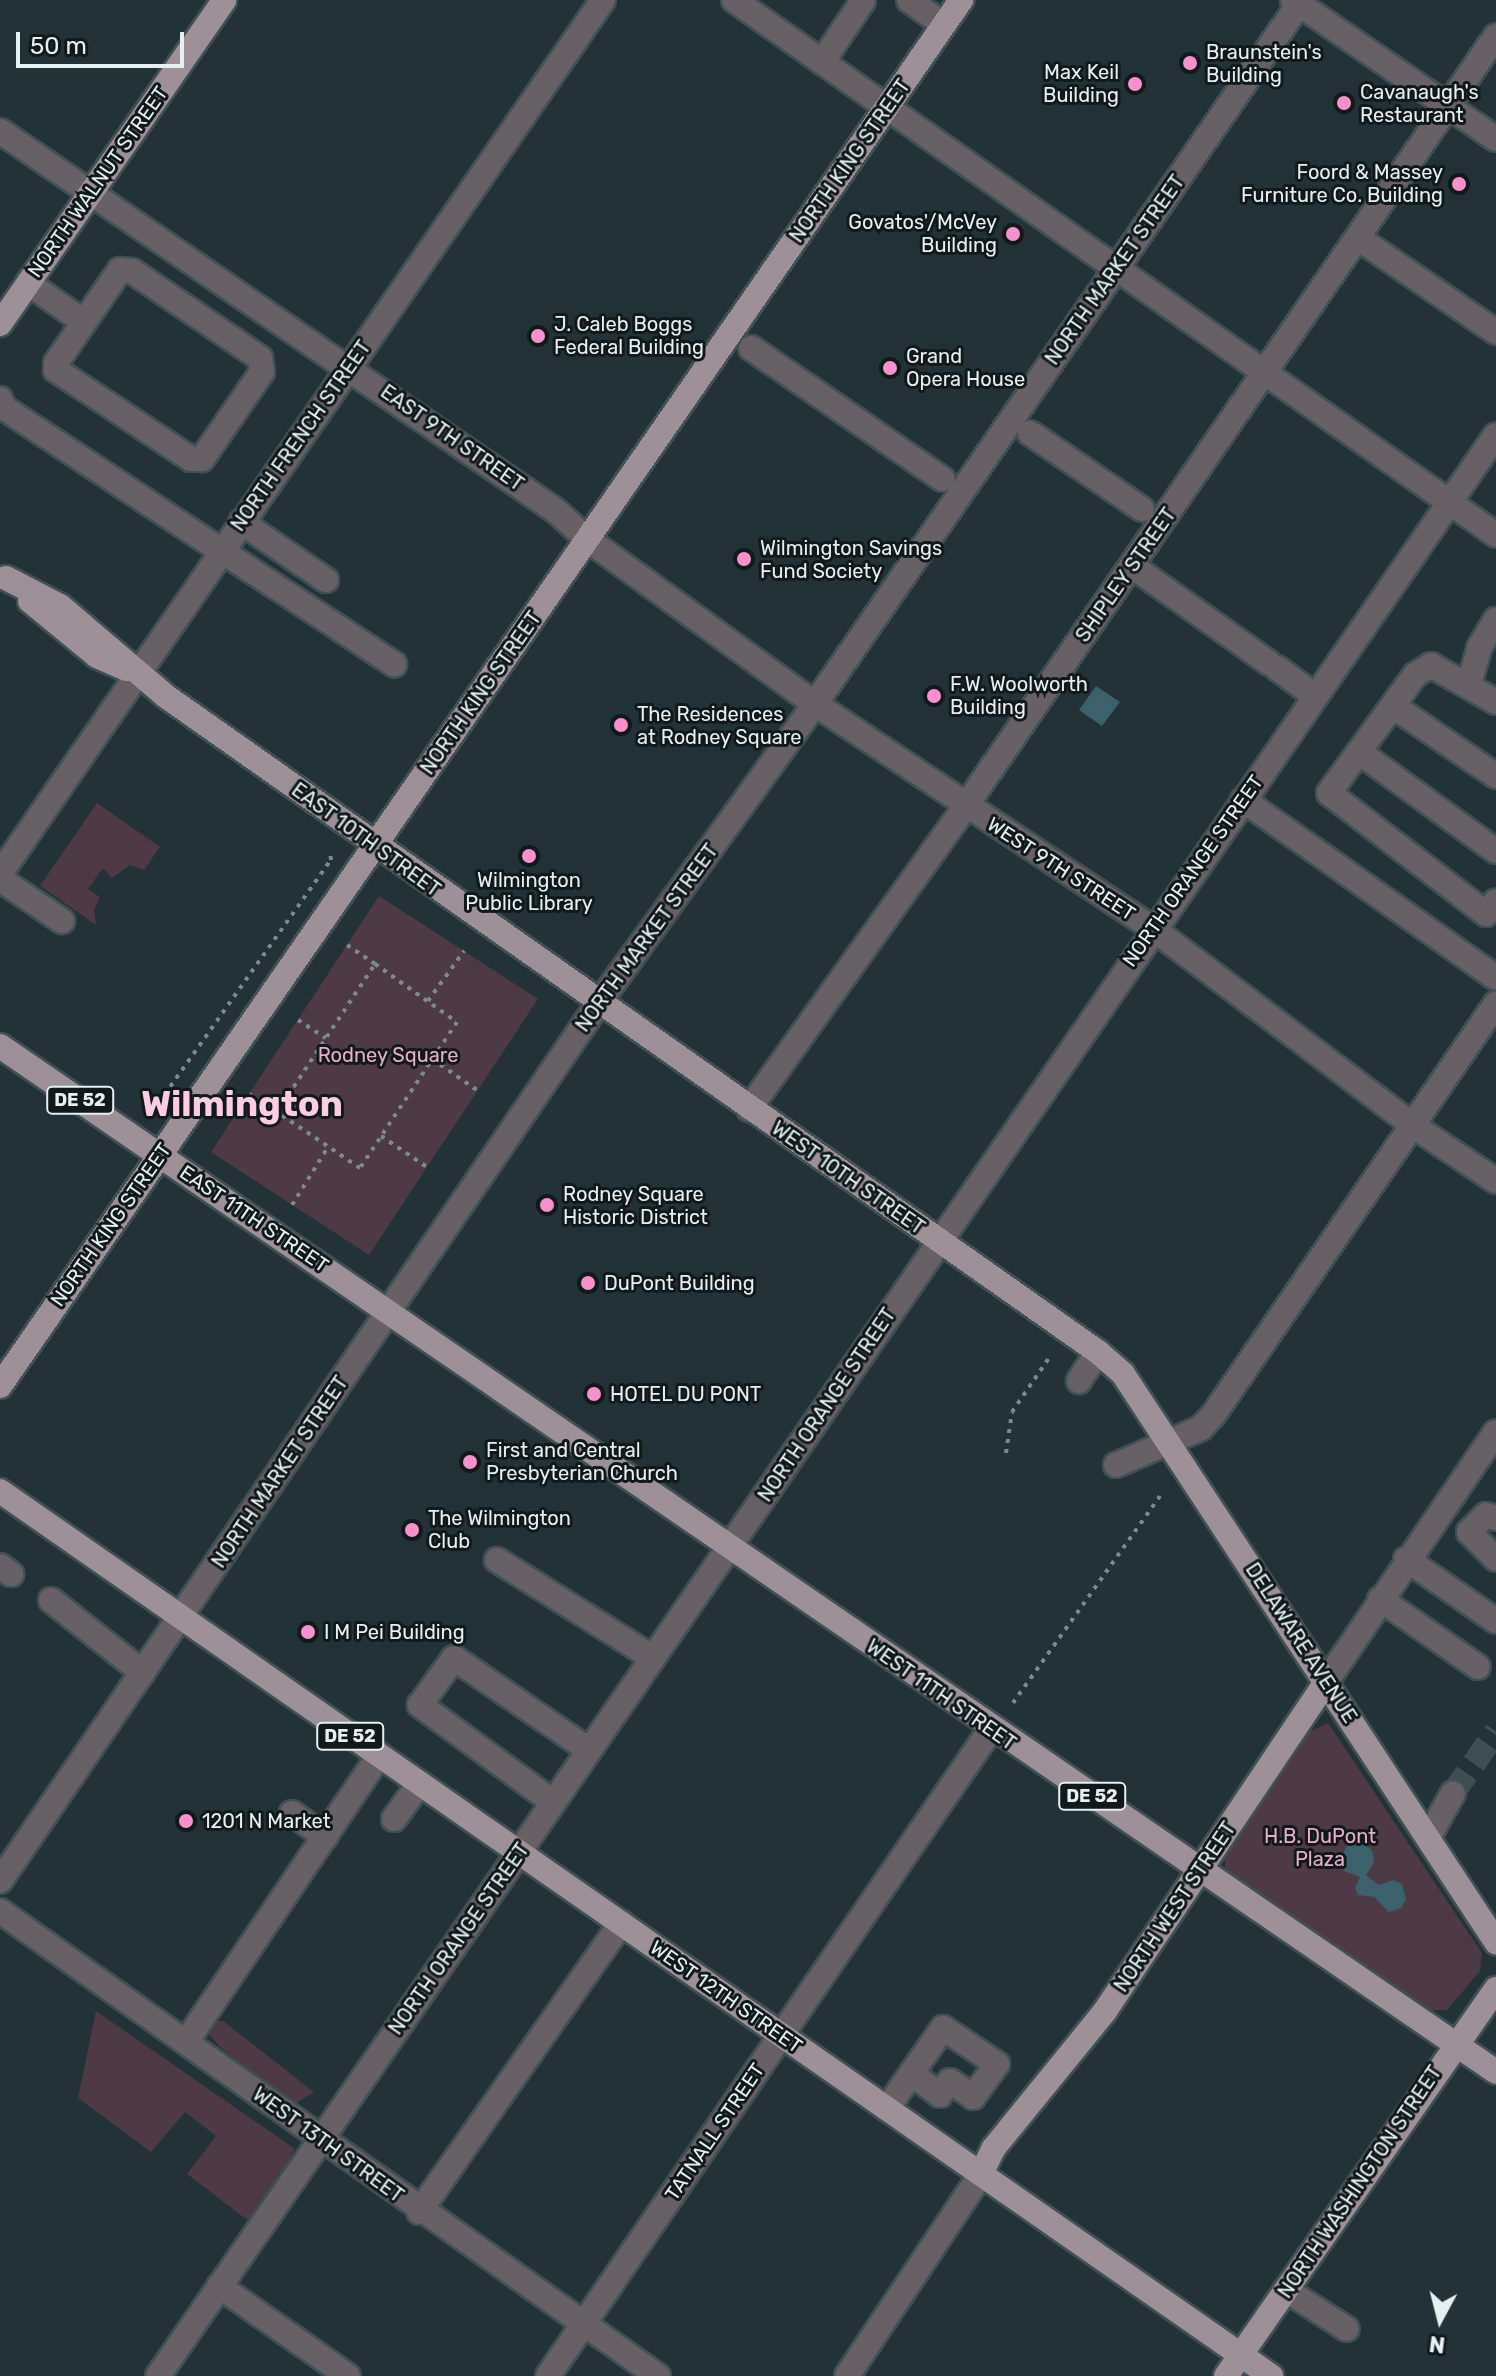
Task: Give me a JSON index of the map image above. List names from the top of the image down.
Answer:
{
  "streets": {
    "main road": [
      "NORTH KING STREET",
      "NORTH WALNUT STREET",
      "EAST 10TH STREET",
      "DE 52",
      "WEST 10TH STREET",
      "EAST 11TH STREET",
      "DELAWARE AVENUE",
      "WEST 11TH STREET",
      "NORTH WEST STREET",
      "WEST 12TH STREET",
      "NORTH WASHINGTON STREET"
    ],
    "street": [
      "NORTH MARKET STREET",
      "NORTH FRENCH STREET",
      "EAST 9TH STREET",
      "SHIPLEY STREET",
      "WEST 9TH STREET",
      "NORTH ORANGE STREET",
      "TATNALL STREET",
      "WEST 13TH STREET"
    ]
  },
  "crossings": [
    ["NORTH KING STREET", "EAST 9TH STREET"],
    ["NORTH KING STREET", "EAST 10TH STREET"],
    ["NORTH KING STREET", "EAST 11TH STREET"],
    ["NORTH WALNUT STREET", "EAST 9TH STREET"],
    ["NORTH MARKET STREET", "EAST 9TH STREET"],
    ["NORTH MARKET STREET", "EAST 10TH STREET"],
    ["NORTH MARKET STREET", "WEST 9TH STREET"],
    ["NORTH MARKET STREET", "DE 52"],
    ["NORTH MARKET STREET", "WEST 10TH STREET"],
    ["NORTH MARKET STREET", "EAST 11TH STREET"],
    ["NORTH MARKET STREET", "WEST 11TH STREET"],
    ["NORTH MARKET STREET", "WEST 12TH STREET"],
    ["NORTH FRENCH STREET", "EAST 9TH STREET"],
    ["NORTH FRENCH STREET", "EAST 10TH STREET"],
    ["EAST 9TH STREET", "WEST 9TH STREET"],
    ["SHIPLEY STREET", "WEST 9TH STREET"],
    ["SHIPLEY STREET", "WEST 10TH STREET"],
    ["EAST 10TH STREET", "WEST 10TH STREET"],
    ["WEST 9TH STREET", "NORTH ORANGE STREET"],
    ["NORTH ORANGE STREET", "WEST 10TH STREET"],
    ["NORTH ORANGE STREET", "WEST 11TH STREET"],
    ["NORTH ORANGE STREET", "WEST 12TH STREET"],
    ["NORTH ORANGE STREET", "WEST 13TH STREET"],
    ["DE 52", "WEST 12TH STREET"],
    ["WEST 10TH STREET", "DELAWARE AVENUE"],
    ["EAST 11TH STREET", "WEST 11TH STREET"],
    ["DELAWARE AVENUE", "NORTH WEST STREET"],
    ["WEST 11TH STREET", "NORTH WEST STREET"],
    ["WEST 11TH STREET", "TATNALL STREET"],
    ["WEST 11TH STREET", "NORTH WASHINGTON STREET"],
    ["NORTH WEST STREET", "WEST 12TH STREET"],
    ["WEST 12TH STREET", "TATNALL STREET"],
    ["WEST 12TH STREET", "NORTH WASHINGTON STREET"],
    ["TATNALL STREET", "WEST 13TH STREET"]
  ],
  "districts": ["Wilmington"],
  "parks": ["Rodney Square", "H.B. DuPont Plaza"],
  "places": [
    "Braunstein's Building",
    "Max Keil Building",
    "Cavanaugh's Restaurant",
    "Foord & Massey Furniture Co. Building",
    "Govatos'/McVey Building",
    "J. Caleb Boggs Federal Building",
    "Grand Opera House",
    "Wilmington Savings Fund Society",
    "F.W. Woolworth Building",
    "The Residences at Rodney Square",
    "Wilmington Public Library",
    "Rodney Square Historic District",
    "DuPont Building",
    "HOTEL DU PONT",
    "First and Central Presbyterian Church",
    "The Wilmington Club",
    "I M Pei Building",
    "1201 N Market"
  ],
  "scale_bar": "50 m",
  "north": "bottom"
}
